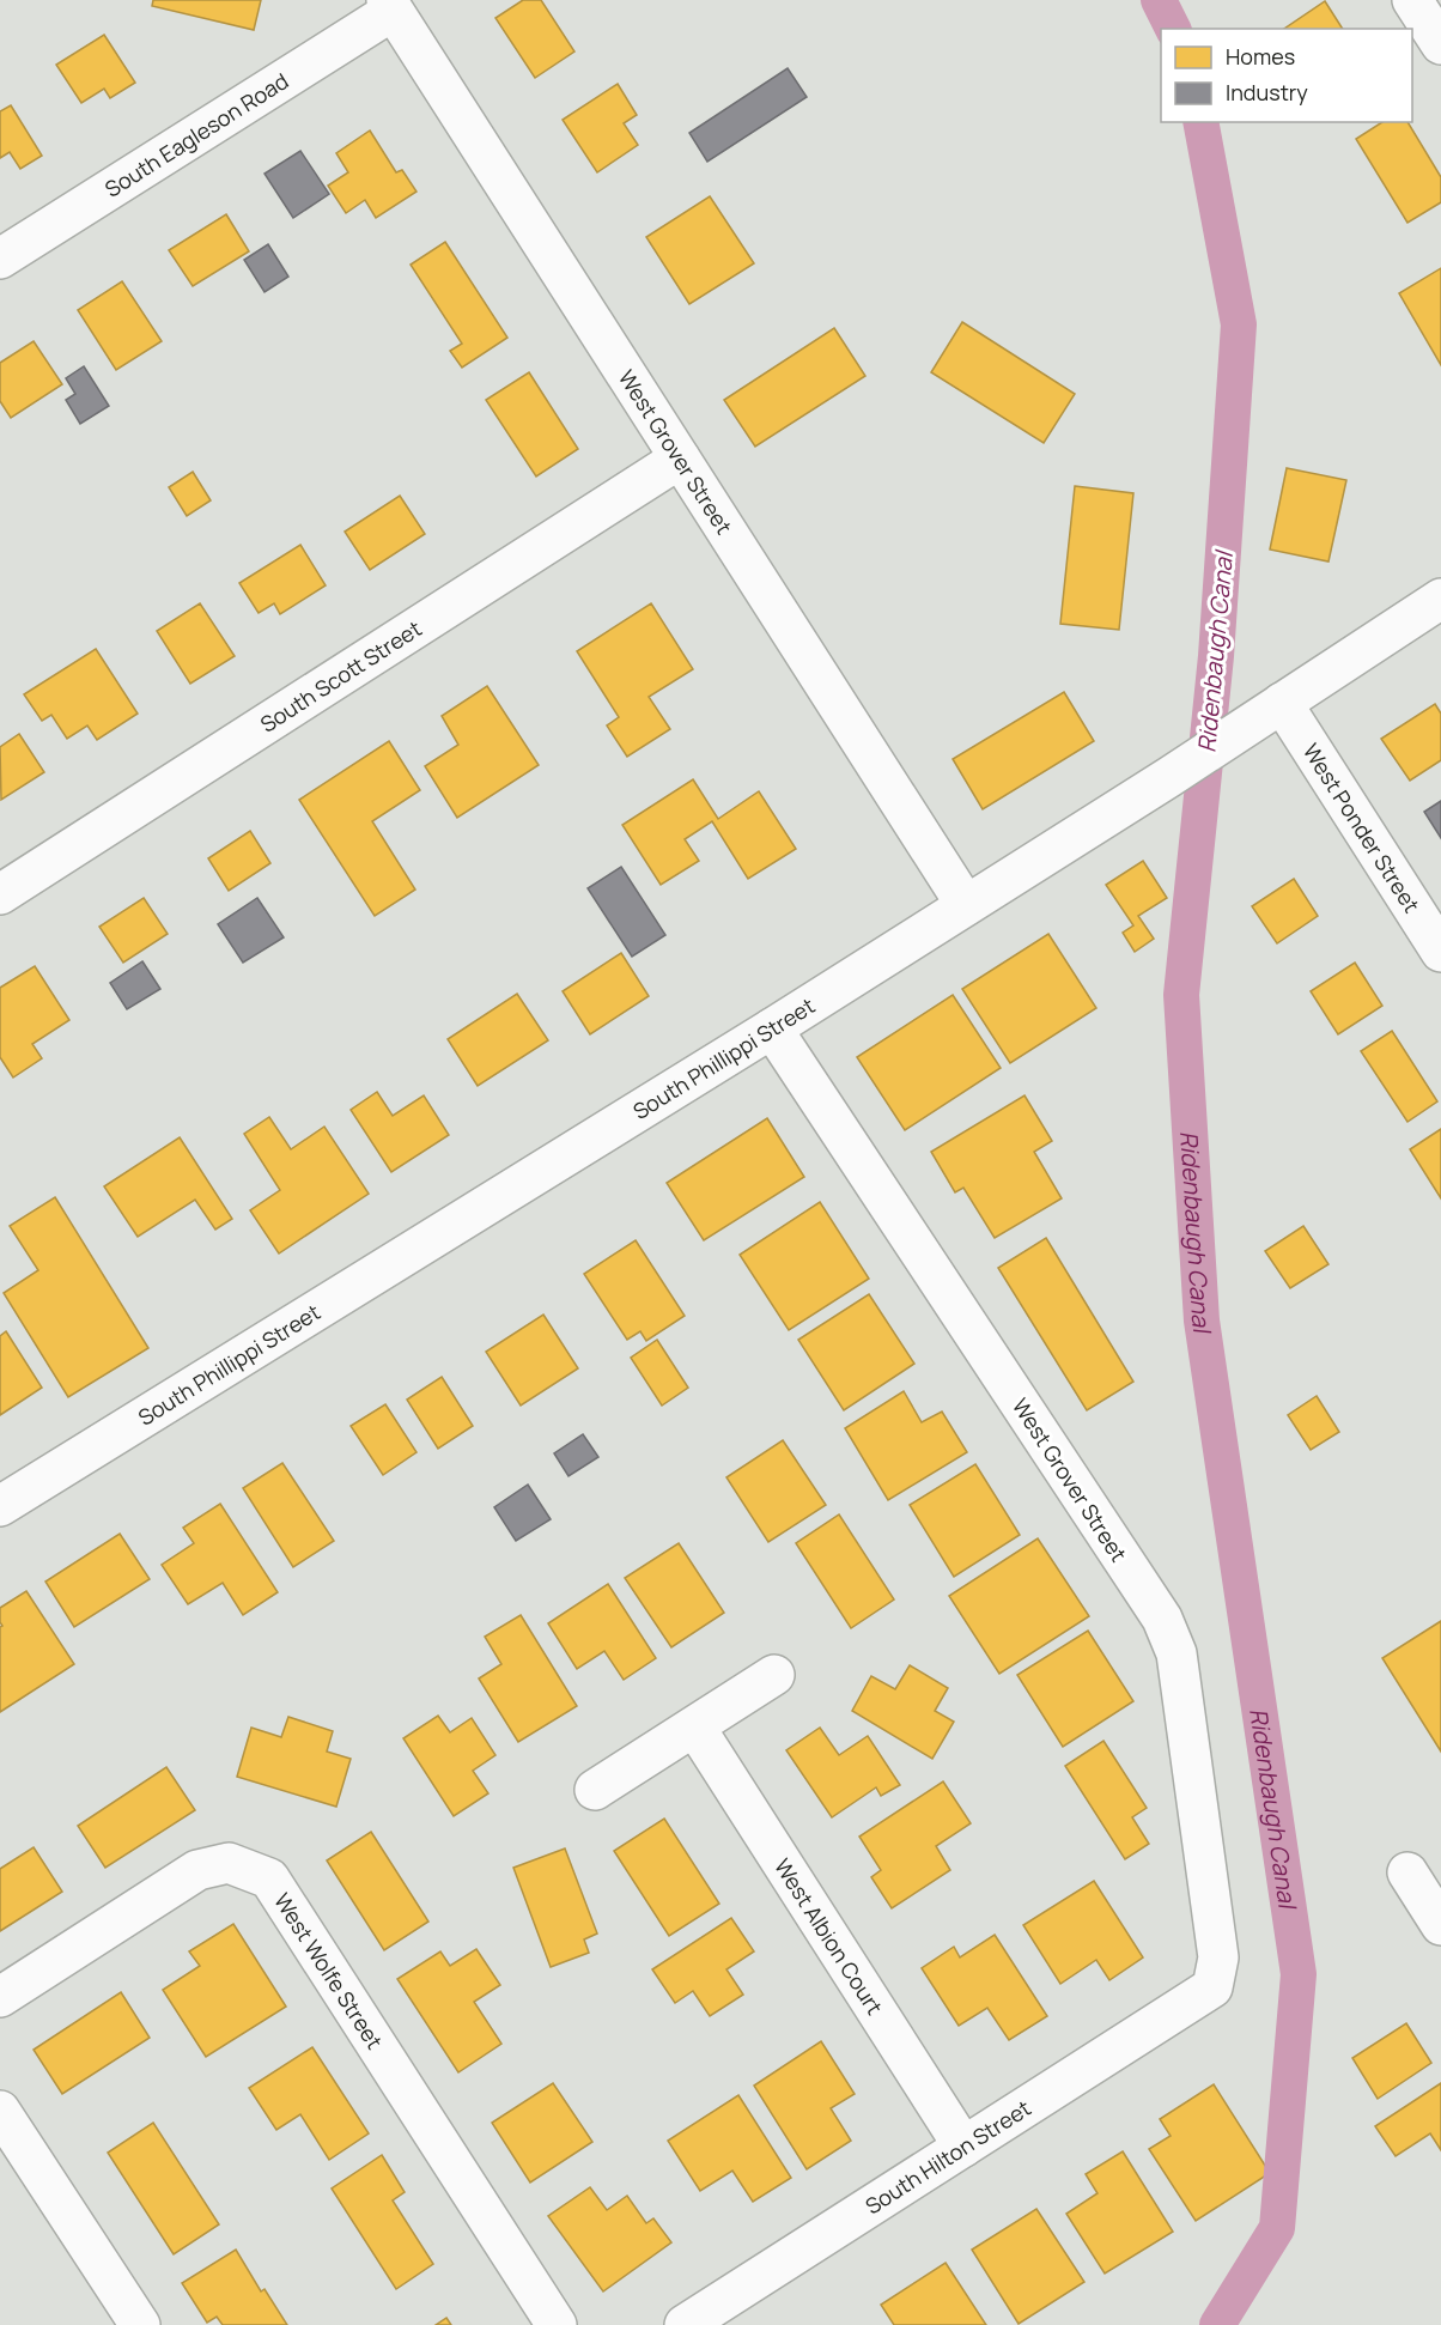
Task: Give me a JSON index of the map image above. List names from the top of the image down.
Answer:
{
  "streets": {
    "street": [
      "South Eagleson Road",
      "West Grover Street",
      "South Scott Street",
      "West Ponder Street",
      "South Phillippi Street",
      "West Albion Court",
      "West Wolfe Street",
      "South Hilton Street"
    ]
  },
  "crossings": [
    ["South Eagleson Road", "West Grover Street"],
    ["West Grover Street", "South Scott Street"],
    ["West Grover Street", "South Phillippi Street"],
    ["West Grover Street", "South Hilton Street"],
    ["West Ponder Street", "South Phillippi Street"],
    ["West Albion Court", "South Hilton Street"]
  ],
  "water": ["Ridenbaugh Canal"],
  "legend": ["Homes", "Industry"]
}
